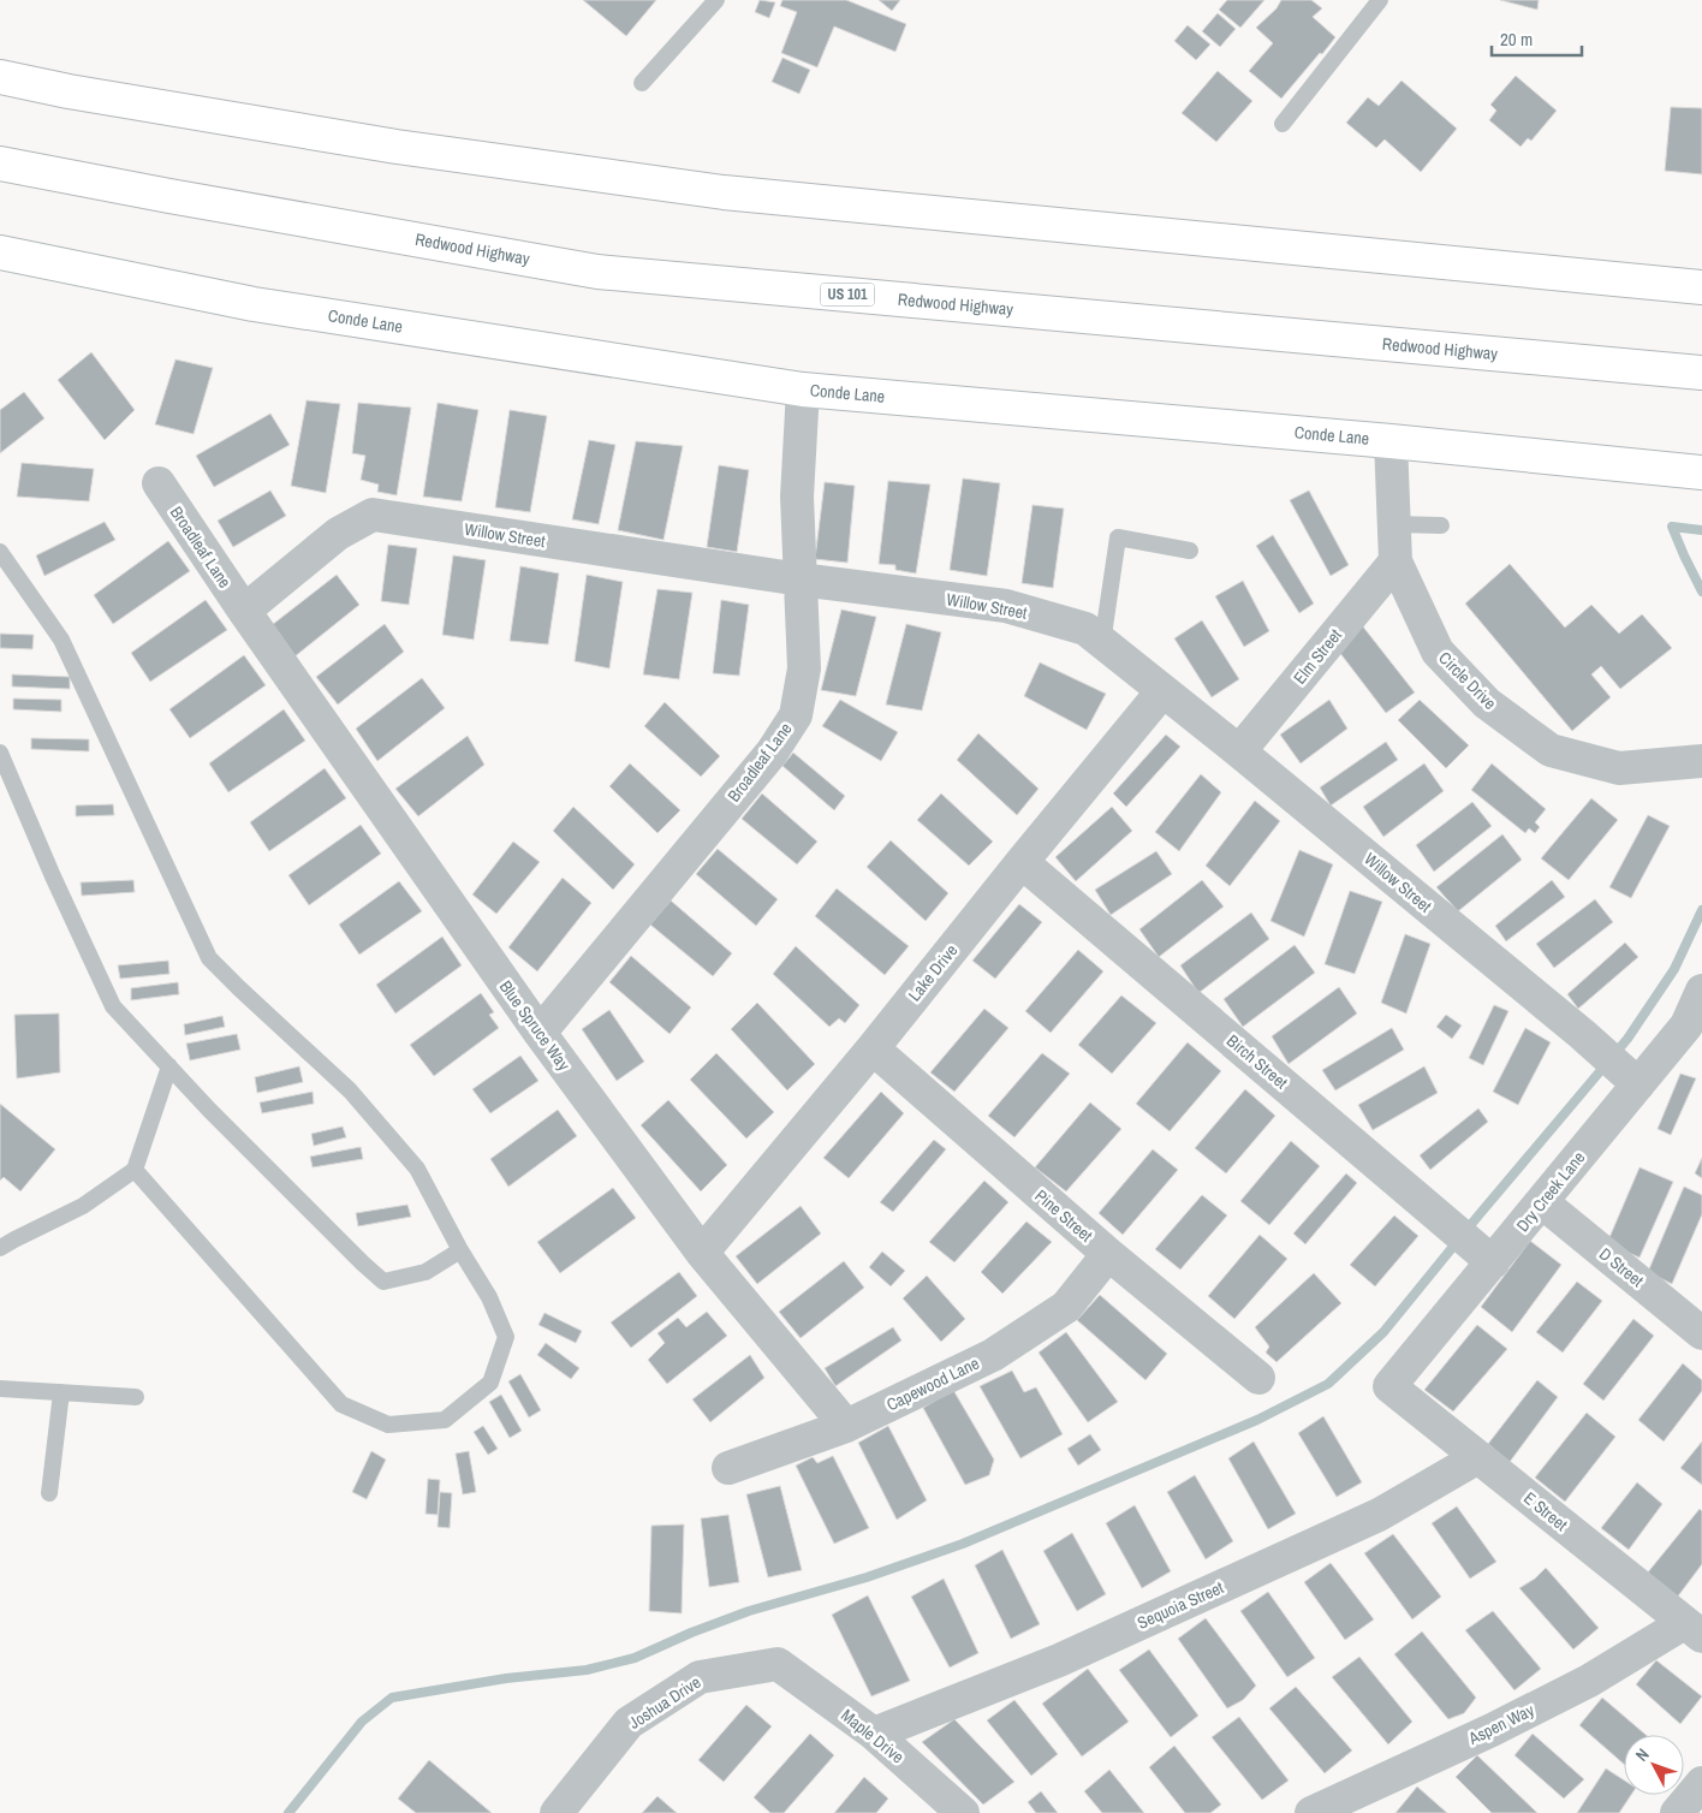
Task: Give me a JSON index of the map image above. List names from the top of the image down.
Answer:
{
  "streets": {
    "main road": ["Redwood Highway", "US 101", "Conde Lane"],
    "street": [
      "Willow Street",
      "Broadleaf Lane",
      "Elm Street",
      "Circle Drive",
      "Lake Drive",
      "Blue Spruce Way",
      "Birch Street",
      "Dry Creek Lane",
      "Pine Street",
      "D Street",
      "Capewood Lane",
      "E Street",
      "Sequoia Street",
      "Joshua Drive",
      "Aspen Way",
      "Maple Drive"
    ]
  },
  "crossings": [
    ["Conde Lane", "Broadleaf Lane"],
    ["Conde Lane", "Circle Drive"],
    ["Willow Street", "Broadleaf Lane"],
    ["Willow Street", "Elm Street"],
    ["Willow Street", "Lake Drive"],
    ["Willow Street", "Blue Spruce Way"],
    ["Willow Street", "Dry Creek Lane"],
    ["Broadleaf Lane", "Blue Spruce Way"],
    ["Elm Street", "Circle Drive"],
    ["Lake Drive", "Blue Spruce Way"],
    ["Lake Drive", "Birch Street"],
    ["Lake Drive", "Pine Street"],
    ["Blue Spruce Way", "Capewood Lane"],
    ["Birch Street", "Dry Creek Lane"],
    ["Dry Creek Lane", "D Street"],
    ["Dry Creek Lane", "E Street"],
    ["Pine Street", "Capewood Lane"],
    ["E Street", "Sequoia Street"],
    ["E Street", "Aspen Way"],
    ["Sequoia Street", "Maple Drive"],
    ["Joshua Drive", "Maple Drive"]
  ],
  "scale_bar": "20 m",
  "north": "top left"
}
